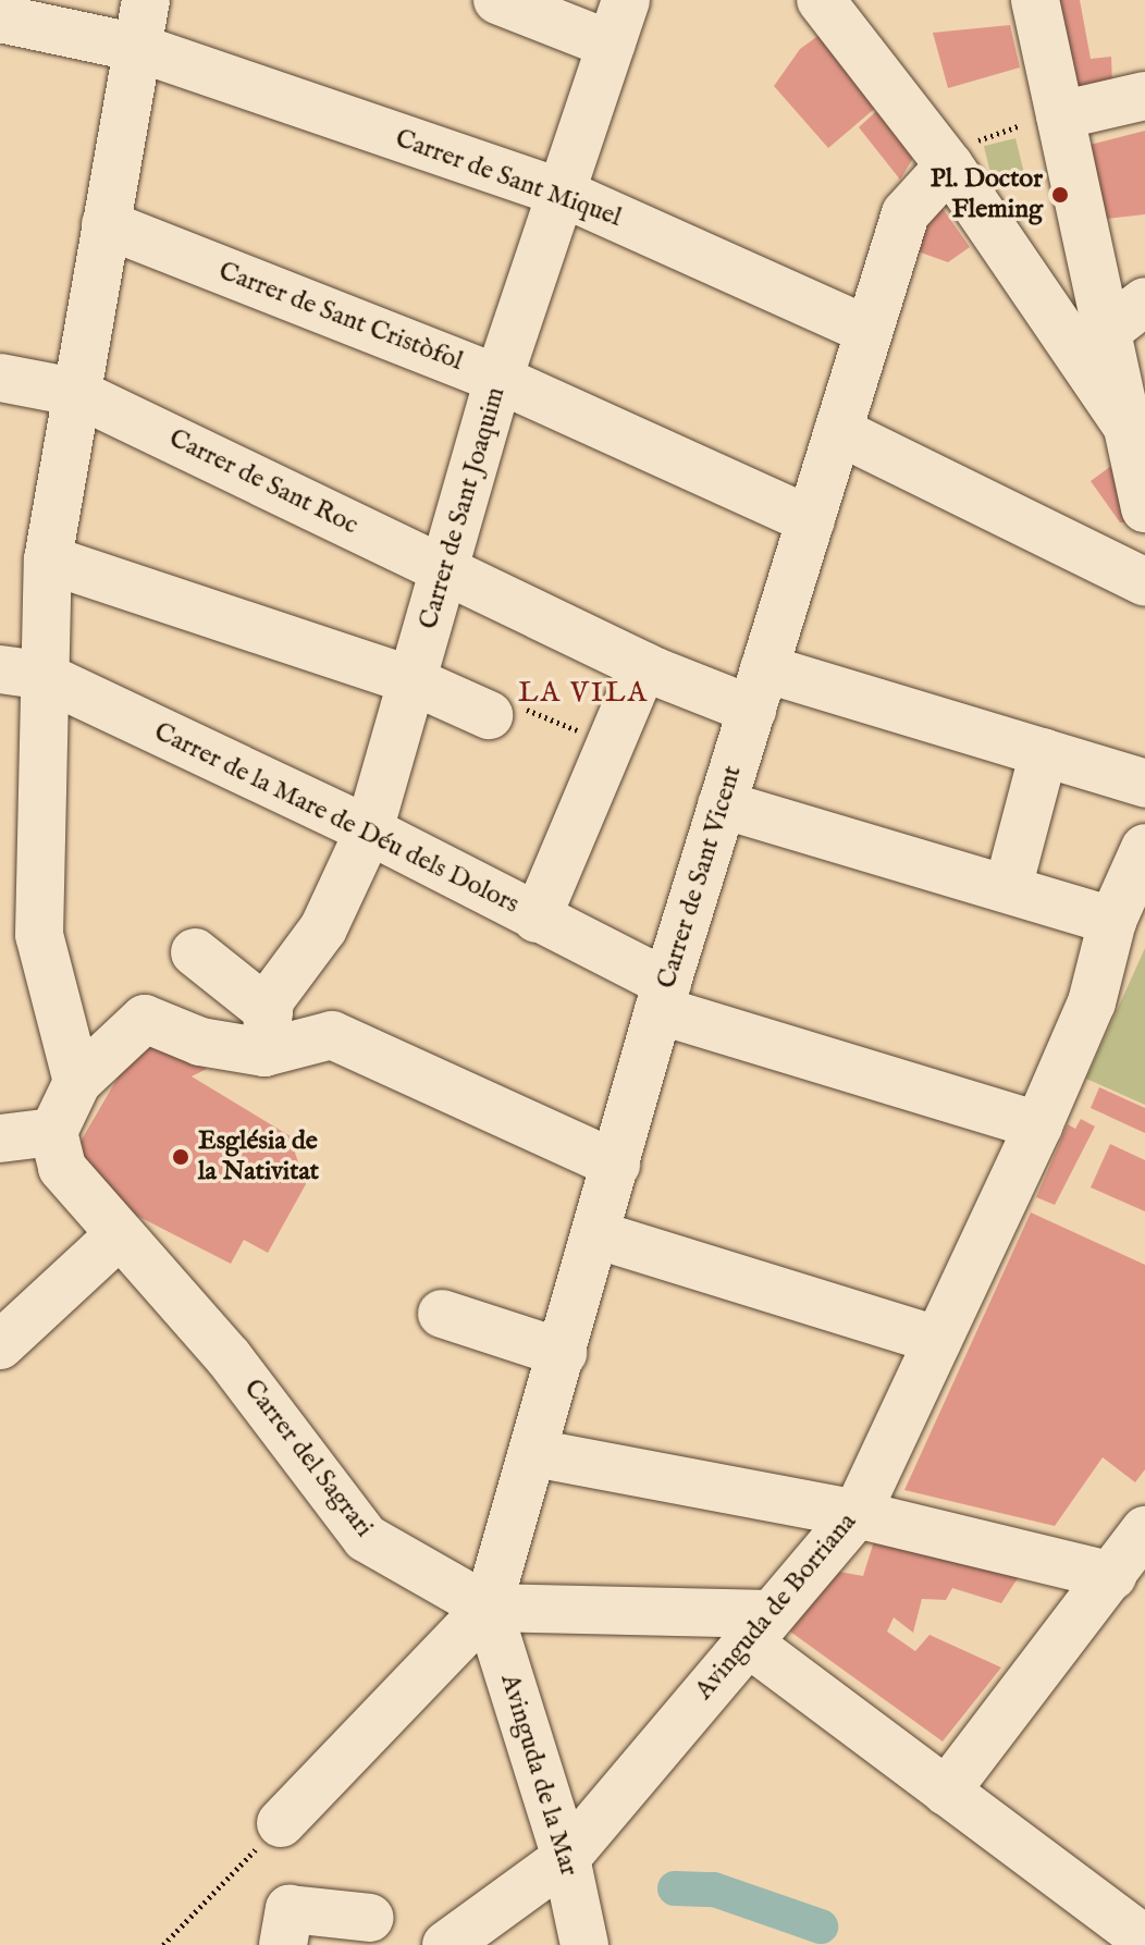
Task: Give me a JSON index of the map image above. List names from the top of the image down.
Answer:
{
  "streets": {
    "street": [
      "Carrer de Sant Miquel",
      "Carrer de Sant Cristòfol",
      "Carrer de Sant Roc",
      "Carrer de Sant Joaquim",
      "Carrer de la Mare de Déu dels Dolors",
      "Carrer de Sant Vicent",
      "Carrer del Sagrari",
      "Avinguda de Borriana",
      "Avinguda de la Mar"
    ]
  },
  "crossings": [
    ["Carrer de Sant Miquel", "Carrer de Sant Joaquim"],
    ["Carrer de Sant Miquel", "Carrer de Sant Vicent"],
    ["Carrer de Sant Cristòfol", "Carrer de Sant Joaquim"],
    ["Carrer de Sant Cristòfol", "Carrer de Sant Vicent"],
    ["Carrer de Sant Roc", "Carrer de Sant Joaquim"],
    ["Carrer de Sant Roc", "Carrer de Sant Vicent"],
    ["Carrer de Sant Joaquim", "Carrer de la Mare de Déu dels Dolors"],
    ["Carrer de la Mare de Déu dels Dolors", "Carrer de Sant Vicent"],
    ["Carrer de la Mare de Déu dels Dolors", "Avinguda de Borriana"],
    ["Carrer de Sant Vicent", "Carrer del Sagrari"],
    ["Carrer de Sant Vicent", "Avinguda de la Mar"],
    ["Carrer del Sagrari", "Avinguda de Borriana"],
    ["Carrer del Sagrari", "Avinguda de la Mar"],
    ["Avinguda de Borriana", "Avinguda de la Mar"]
  ],
  "districts": ["LA VILA"],
  "places": ["Pl. Doctor Fleming", "Església de la Nativitat"]
}
